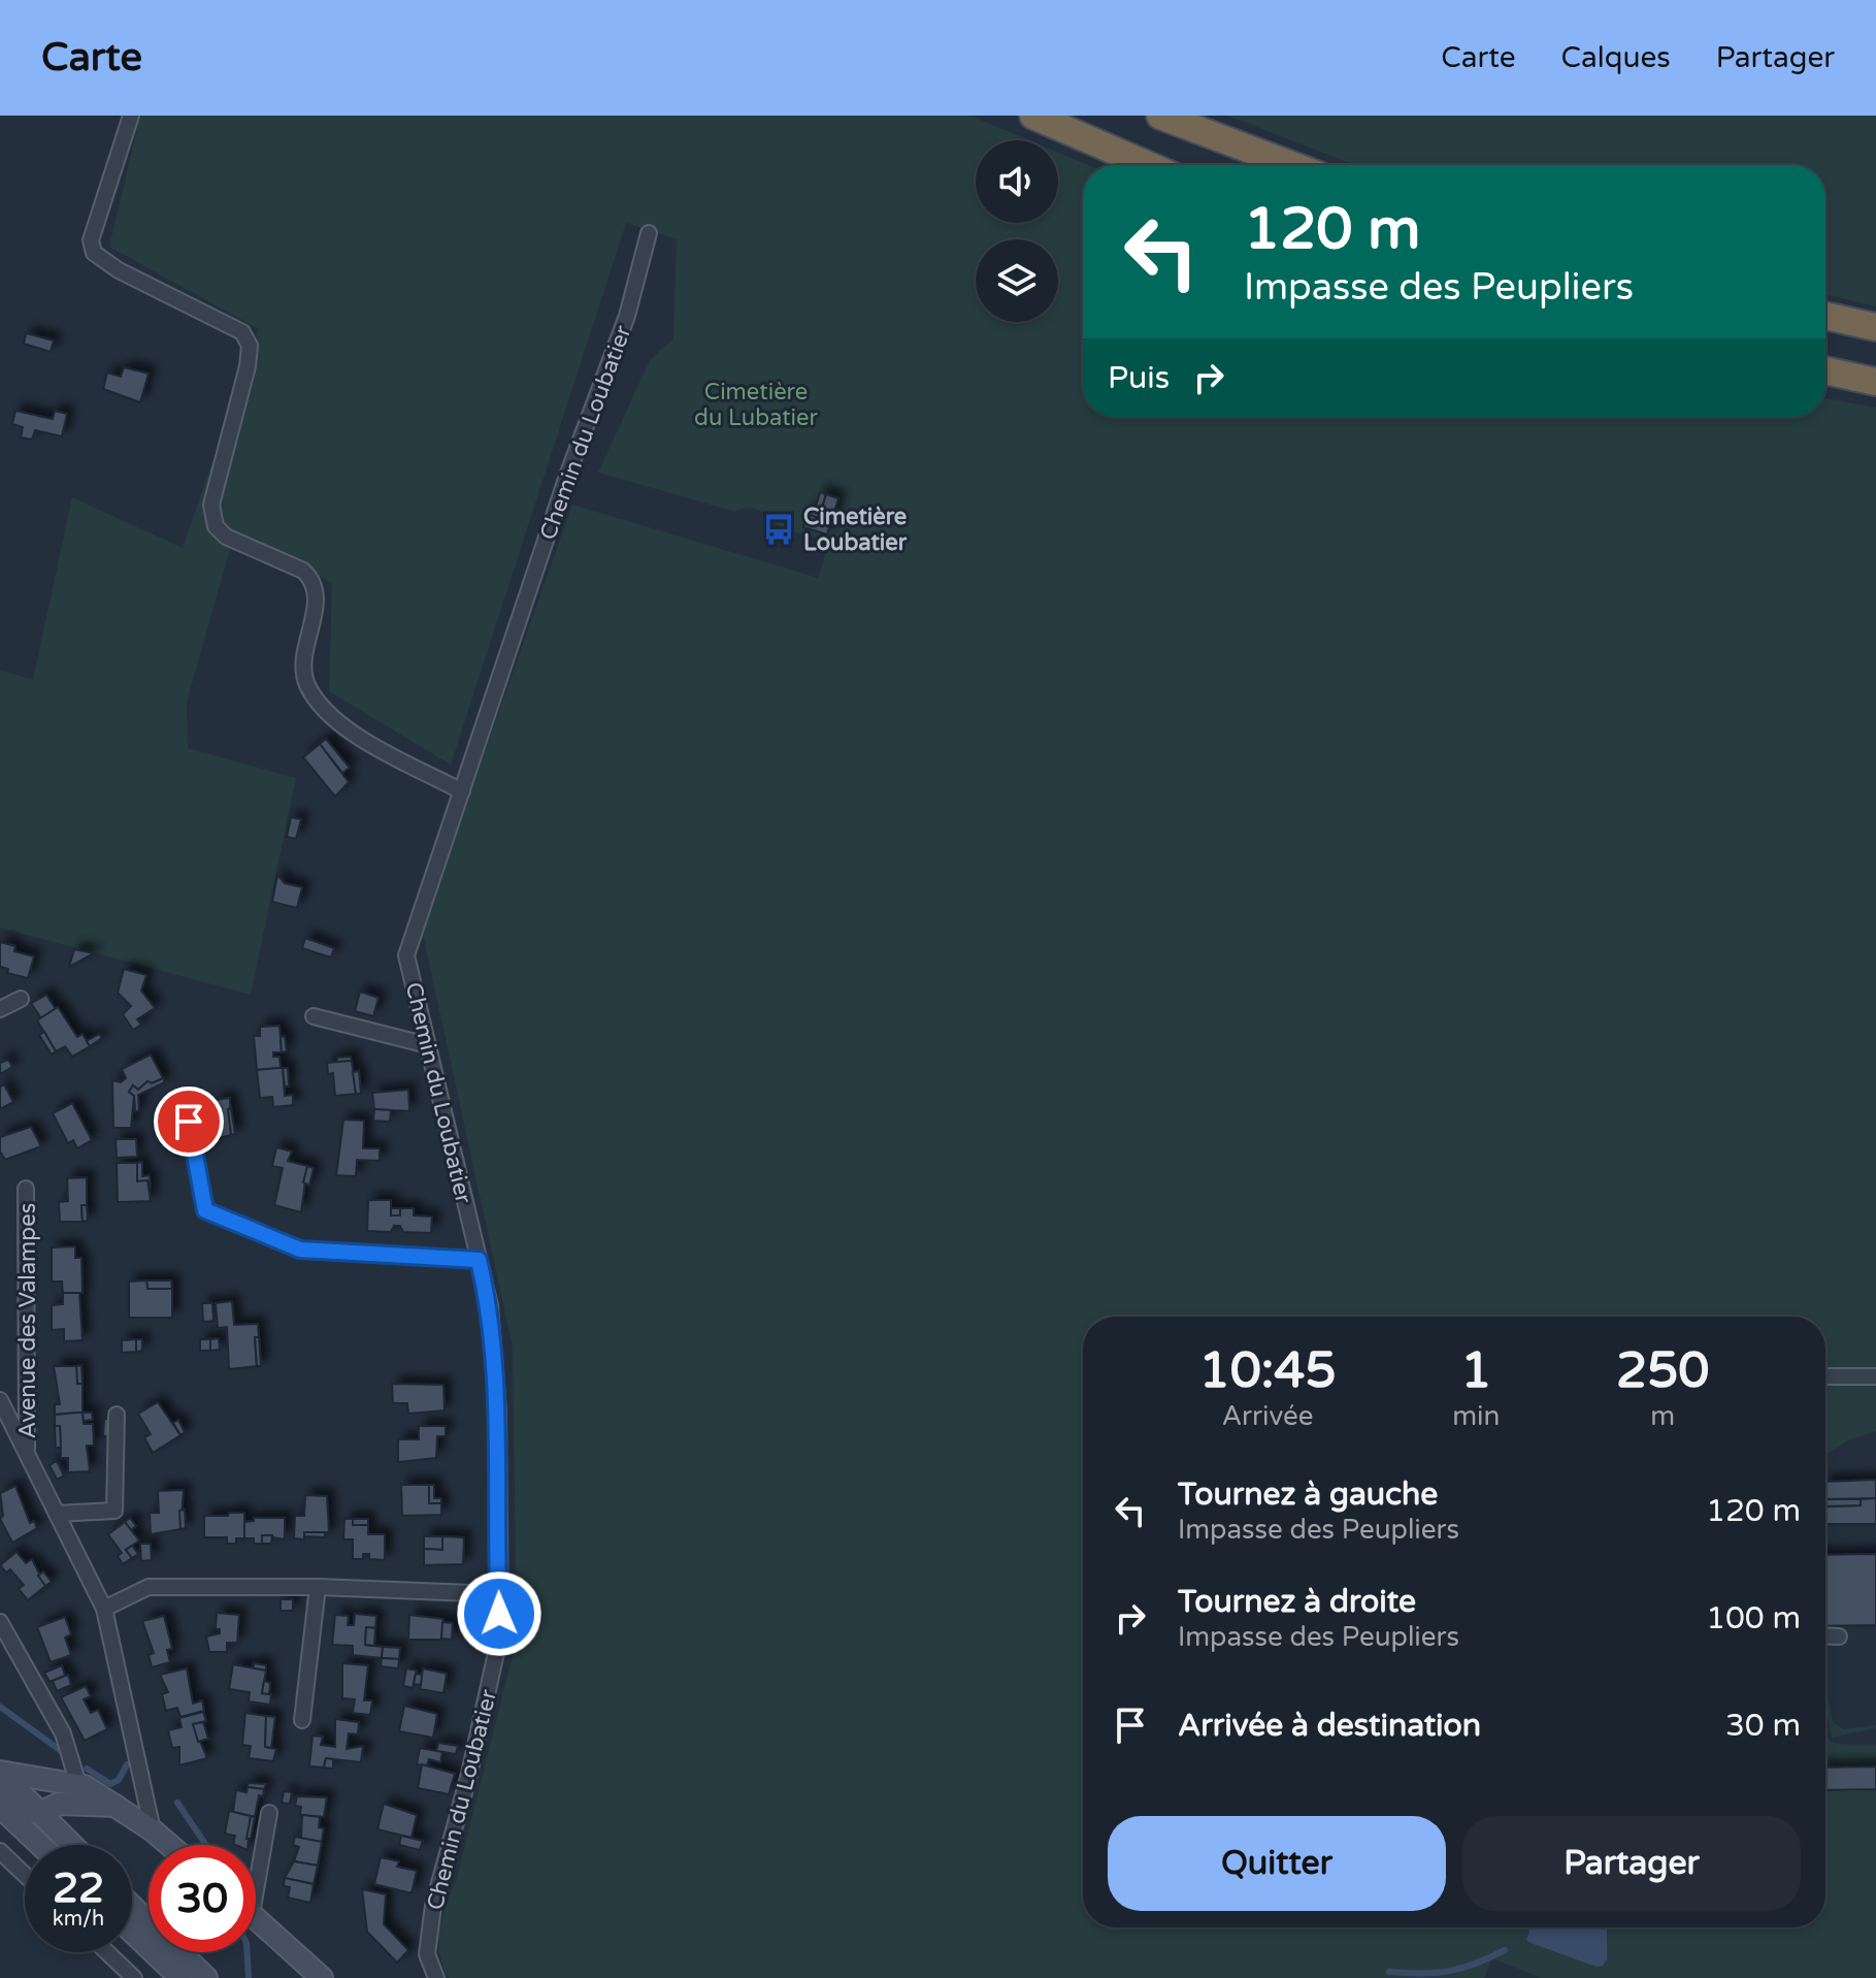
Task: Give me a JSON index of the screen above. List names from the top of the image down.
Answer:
{
  "streets": {
    "street": ["Chemin du Loubatier", "Avenue des Valampes"]
  },
  "parks": ["Cimetière du Lubatier"],
  "places": {
    "bus stop": ["Cimetière Loubatier"]
  },
  "page": {
    "header": "Carte",
    "nav": ["Carte", "Calques", "Partager"],
    "turn": ["120 m", "Impasse des Peupliers"],
    "then": "Puis",
    "eta": [
      "10:45",
      "Arrivée",
      "1",
      "min",
      "250",
      "m"
    ],
    "list": [
      {
        "name": "Tournez à gauche",
        "note": "Impasse des Peupliers",
        "value": "120 m"
      },
      {
        "name": "Tournez à droite",
        "note": "Impasse des Peupliers",
        "value": "100 m"
      },
      {
        "name": "Arrivée à destination",
        "value": "30 m"
      }
    ],
    "buttons": ["Quitter", "Partager"],
    "speed": "22 km/h",
    "limit": "30"
  }
}
